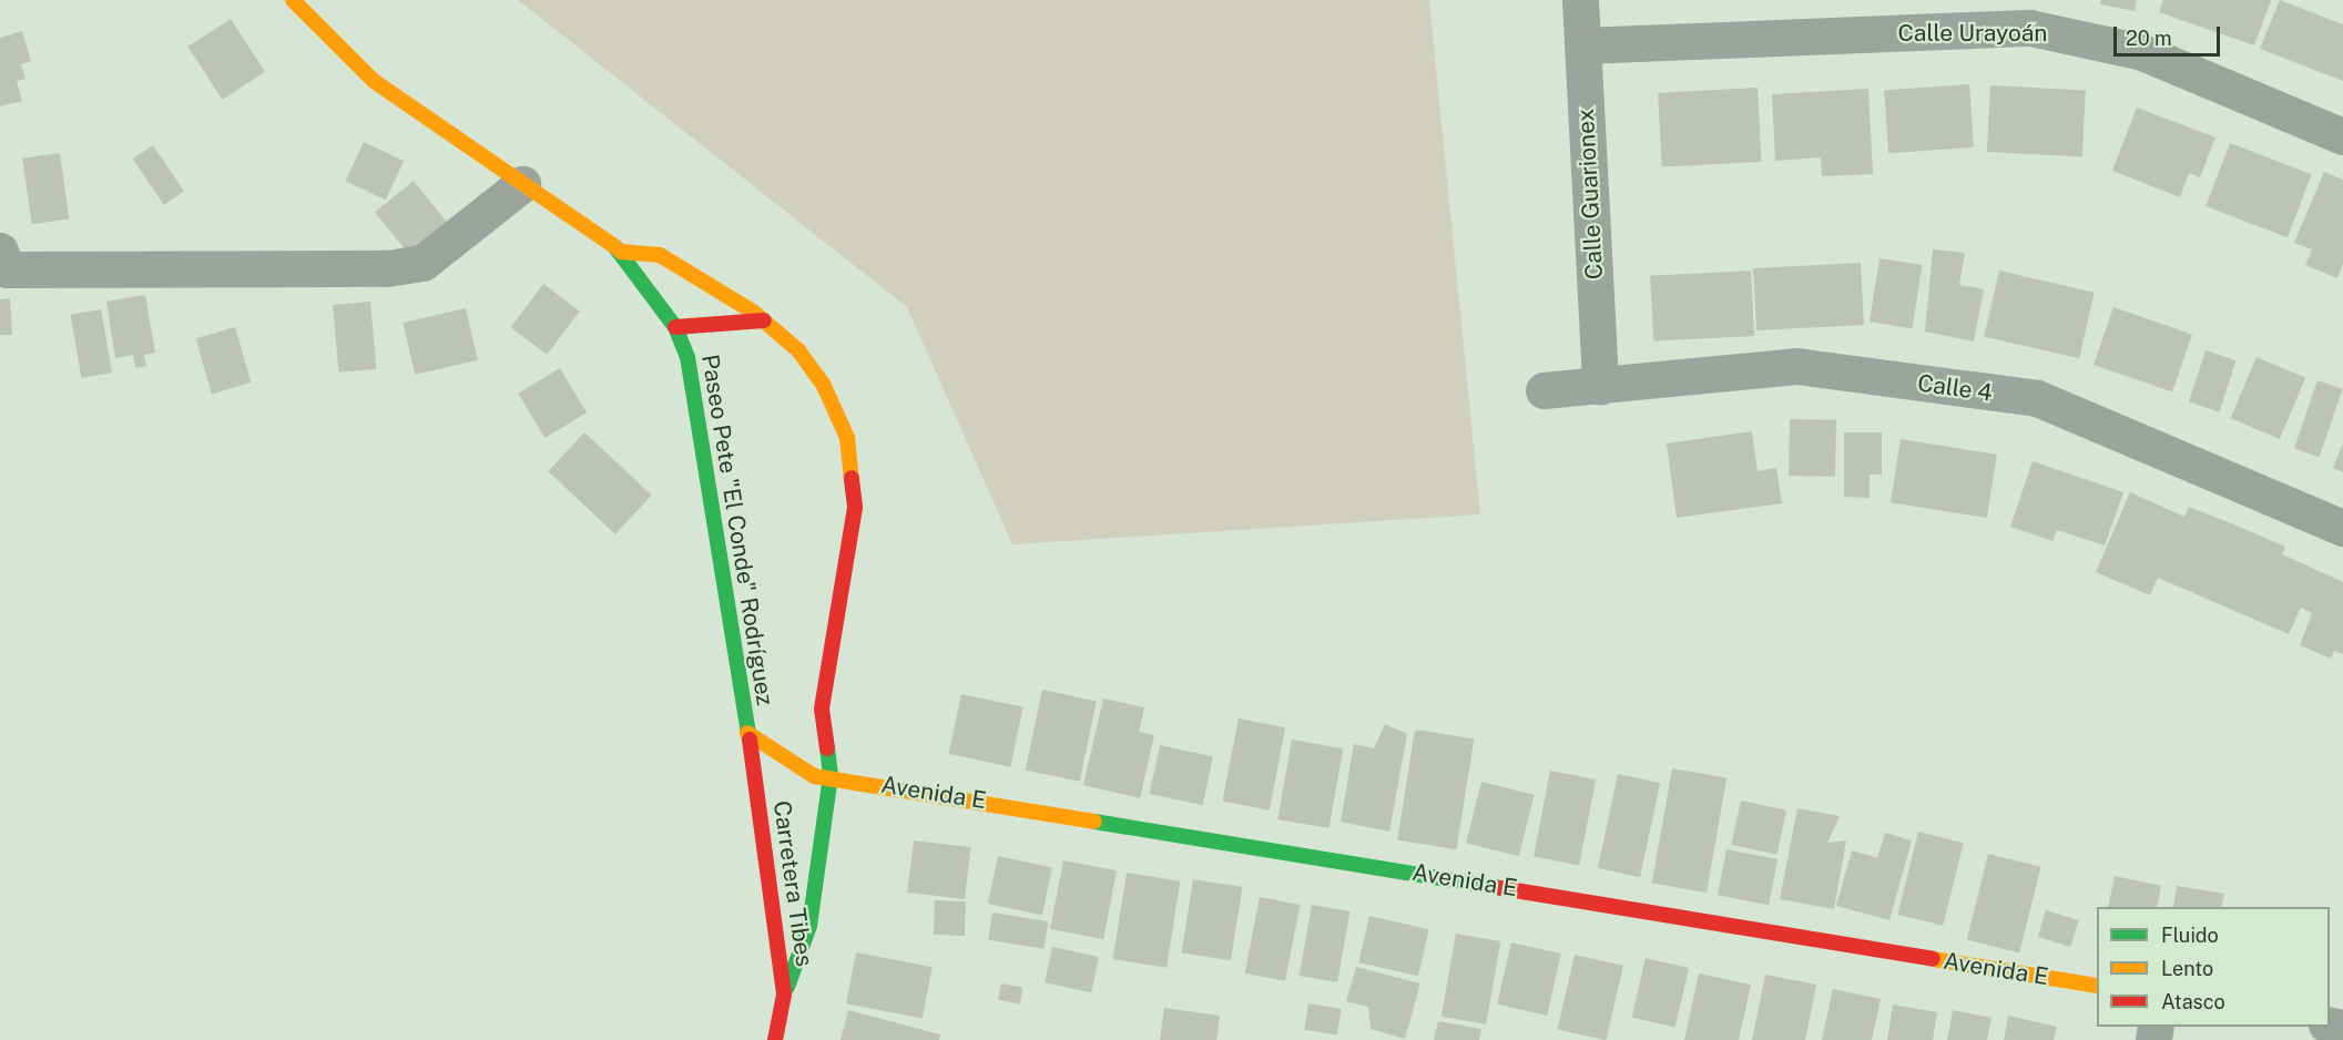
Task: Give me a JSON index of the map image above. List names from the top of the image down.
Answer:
{
  "streets": {
    "street": [
      "Calle Urayoán",
      "Calle Guarionex",
      "Calle 4",
      "Paseo Pete \"El Conde\" Rodríguez",
      "Avenida E",
      "Carretera Tibes"
    ]
  },
  "crossings": [
    ["Calle Urayoán", "Calle Guarionex"],
    ["Calle Guarionex", "Calle 4"],
    ["Paseo Pete \"El Conde\" Rodríguez", "Avenida E"],
    ["Paseo Pete \"El Conde\" Rodríguez", "Carretera Tibes"],
    ["Avenida E", "Carretera Tibes"]
  ],
  "legend": ["Fluido", "Lento", "Atasco"],
  "scale_bar": "20 m"
}
